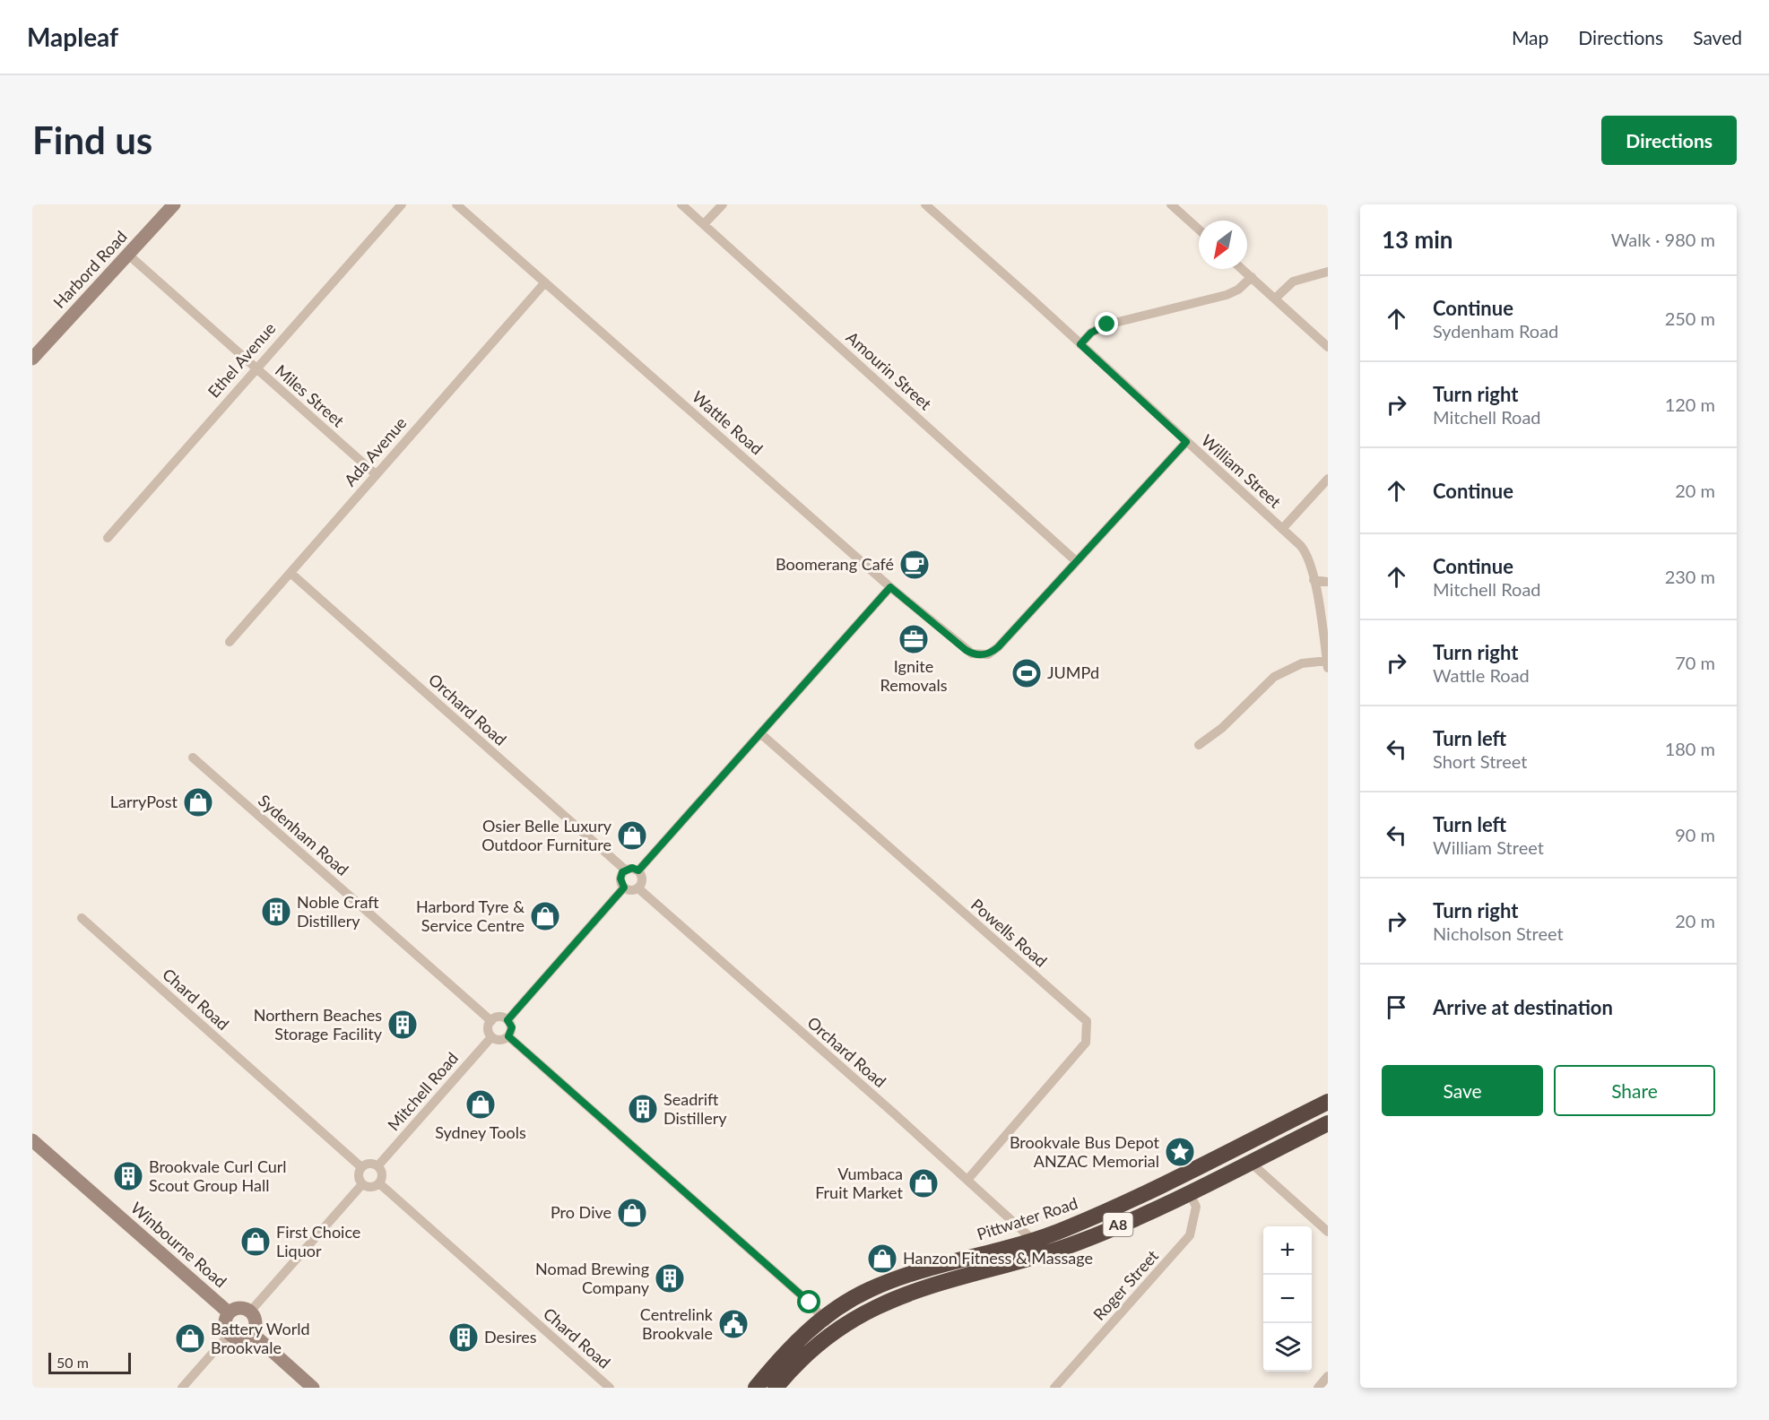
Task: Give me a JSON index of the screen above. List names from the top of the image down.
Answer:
{
  "streets": {
    "highway": ["Pittwater Road", "A8"],
    "main road": ["Harbord Road", "Winbourne Road"],
    "street": [
      "Ethel Avenue",
      "Amourin Street",
      "Miles Street",
      "Wattle Road",
      "Ada Avenue",
      "William Street",
      "Orchard Road",
      "Sydenham Road",
      "Powells Road",
      "Chard Road",
      "Mitchell Road",
      "Roger Street"
    ]
  },
  "crossings": [
    ["Harbord Road", "Miles Street"],
    ["Ethel Avenue", "Miles Street"],
    ["Amourin Street", "Wattle Road"],
    ["Miles Street", "Ada Avenue"],
    ["Wattle Road", "Ada Avenue"],
    ["Ada Avenue", "Orchard Road"],
    ["Orchard Road", "Powells Road"],
    ["Orchard Road", "Pittwater Road"],
    ["Sydenham Road", "Mitchell Road"],
    ["Chard Road", "Mitchell Road"],
    ["A8", "Roger Street"]
  ],
  "places": {
    "cafe": ["Boomerang Café"],
    "office": ["Ignite Removals"],
    "sports": ["JUMPd"],
    "shop": [
      "LarryPost",
      "Osier Belle Luxury Outdoor Furniture",
      "Harbord Tyre & Service Centre",
      "Sydney Tools",
      "Vumbaca Fruit Market",
      "Pro Dive",
      "First Choice Liquor",
      "Hanzon Fitness & Massage",
      "Battery World Brookvale"
    ],
    "building": [
      "Noble Craft Distillery",
      "Northern Beaches Storage Facility",
      "Seadrift Distillery",
      "Brookvale Curl Curl Scout Group Hall",
      "Nomad Brewing Company",
      "Desires"
    ],
    "place": ["Brookvale Bus Depot ANZAC Memorial"],
    "public building": ["Centrelink Brookvale"]
  },
  "scale_bar": "50 m",
  "north": "bottom left",
  "page": {
    "header": "Mapleaf",
    "nav": ["Map", "Directions", "Saved"],
    "buttons": [
      "Directions",
      ["Save", "Share"]
    ],
    "title": "Find us",
    "heading": ["13 min", "Walk · 980 m"],
    "list": [
      ["Continue", "Sydenham Road", "250 m"],
      ["Turn right", "Mitchell Road", "120 m"],
      ["Continue", "20 m"],
      ["Continue", "Mitchell Road", "230 m"],
      ["Turn right", "Wattle Road", "70 m"],
      ["Turn left", "Short Street", "180 m"],
      ["Turn left", "William Street", "90 m"],
      ["Turn right", "Nicholson Street", "20 m"],
      "Arrive at destination"
    ],
    "map_buttons": ["+", "−"],
    "scale": "50 m"
  }
}
